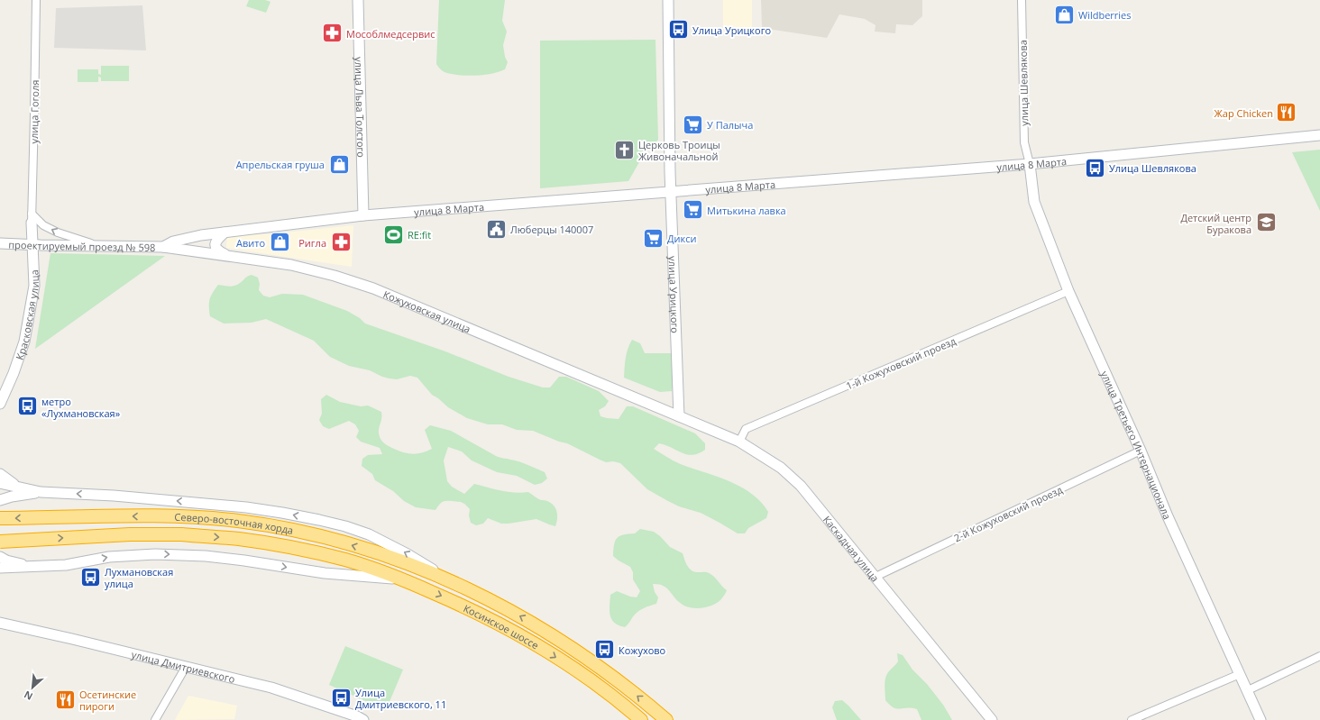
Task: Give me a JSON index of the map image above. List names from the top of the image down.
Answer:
{
  "streets": {
    "highway": ["Северо-восточная хорда", "Косинское шоссе"],
    "street": [
      "улица Шевлякова",
      "улица Льва Толстого",
      "улица Гоголя",
      "улица 8 Марта",
      "проектируемый проезд № 598",
      "улица Урицкого",
      "Кожуховская улица",
      "Красковская улица",
      "1-й Кожуховский проезд",
      "улица Третьего Интернационала",
      "2-й Кожуховский проезд",
      "Каскадная улица",
      "улица Дмитриевского"
    ]
  },
  "crossings": [
    ["улица Шевлякова", "улица 8 Марта"],
    ["улица Шевлякова", "улица Третьего Интернационала"],
    ["улица Льва Толстого", "улица 8 Марта"],
    ["улица Гоголя", "Красковская улица"],
    ["улица 8 Марта", "проектируемый проезд № 598"],
    ["улица 8 Марта", "улица Урицкого"],
    ["улица 8 Марта", "Кожуховская улица"],
    ["улица 8 Марта", "улица Третьего Интернационала"],
    ["проектируемый проезд № 598", "Кожуховская улица"],
    ["проектируемый проезд № 598", "Красковская улица"],
    ["улица Урицкого", "Кожуховская улица"],
    ["улица Урицкого", "Каскадная улица"],
    ["Кожуховская улица", "Каскадная улица"],
    ["1-й Кожуховский проезд", "улица Третьего Интернационала"],
    ["1-й Кожуховский проезд", "Каскадная улица"],
    ["улица Третьего Интернационала", "2-й Кожуховский проезд"],
    ["2-й Кожуховский проезд", "Каскадная улица"],
    ["Северо-восточная хорда", "Косинское шоссе"]
  ],
  "places": {
    "shop": ["Wildberries", "Апрельская груша", "Авито"],
    "bus stop": [
      "Улица Урицкого",
      "Улица Шевлякова",
      "метро «Лухмановская»",
      "Лухмановская улица",
      "Кожухово",
      "Улица Дмитриевского, 11"
    ],
    "pharmacy": ["Мособлмедсервис", "Ригла"],
    "restaurant": ["Жар Chicken", "Осетинские пироги"],
    "supermarket": ["У Палыча", "Митькина лавка", "Дикси"],
    "church": ["Церковь Троицы Живоначальной"],
    "school or university": ["Детский центр Буракова"],
    "public building": ["Люберцы 140007"],
    "sports": ["RE:fit"]
  },
  "north": "bottom left"
}
